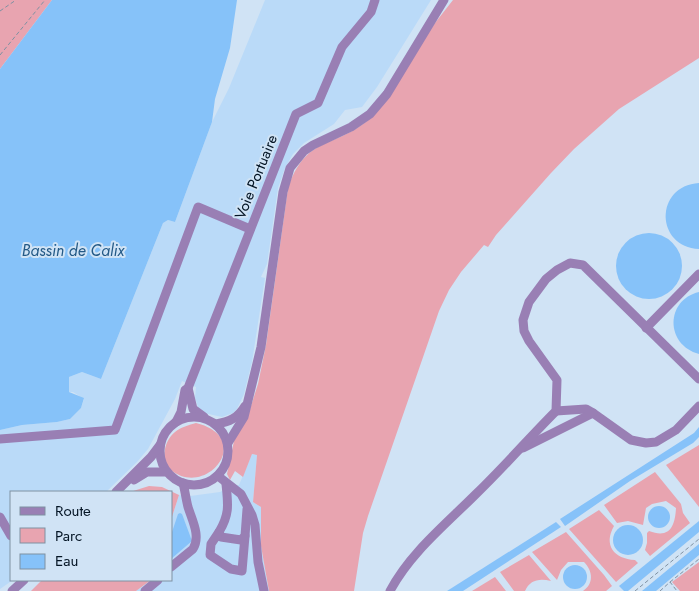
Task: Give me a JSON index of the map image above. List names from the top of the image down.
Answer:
{
  "streets": {
    "street": ["Voie Portuaire"]
  },
  "water": ["Bassin de Calix"],
  "legend": ["Route", "Parc", "Eau"]
}
